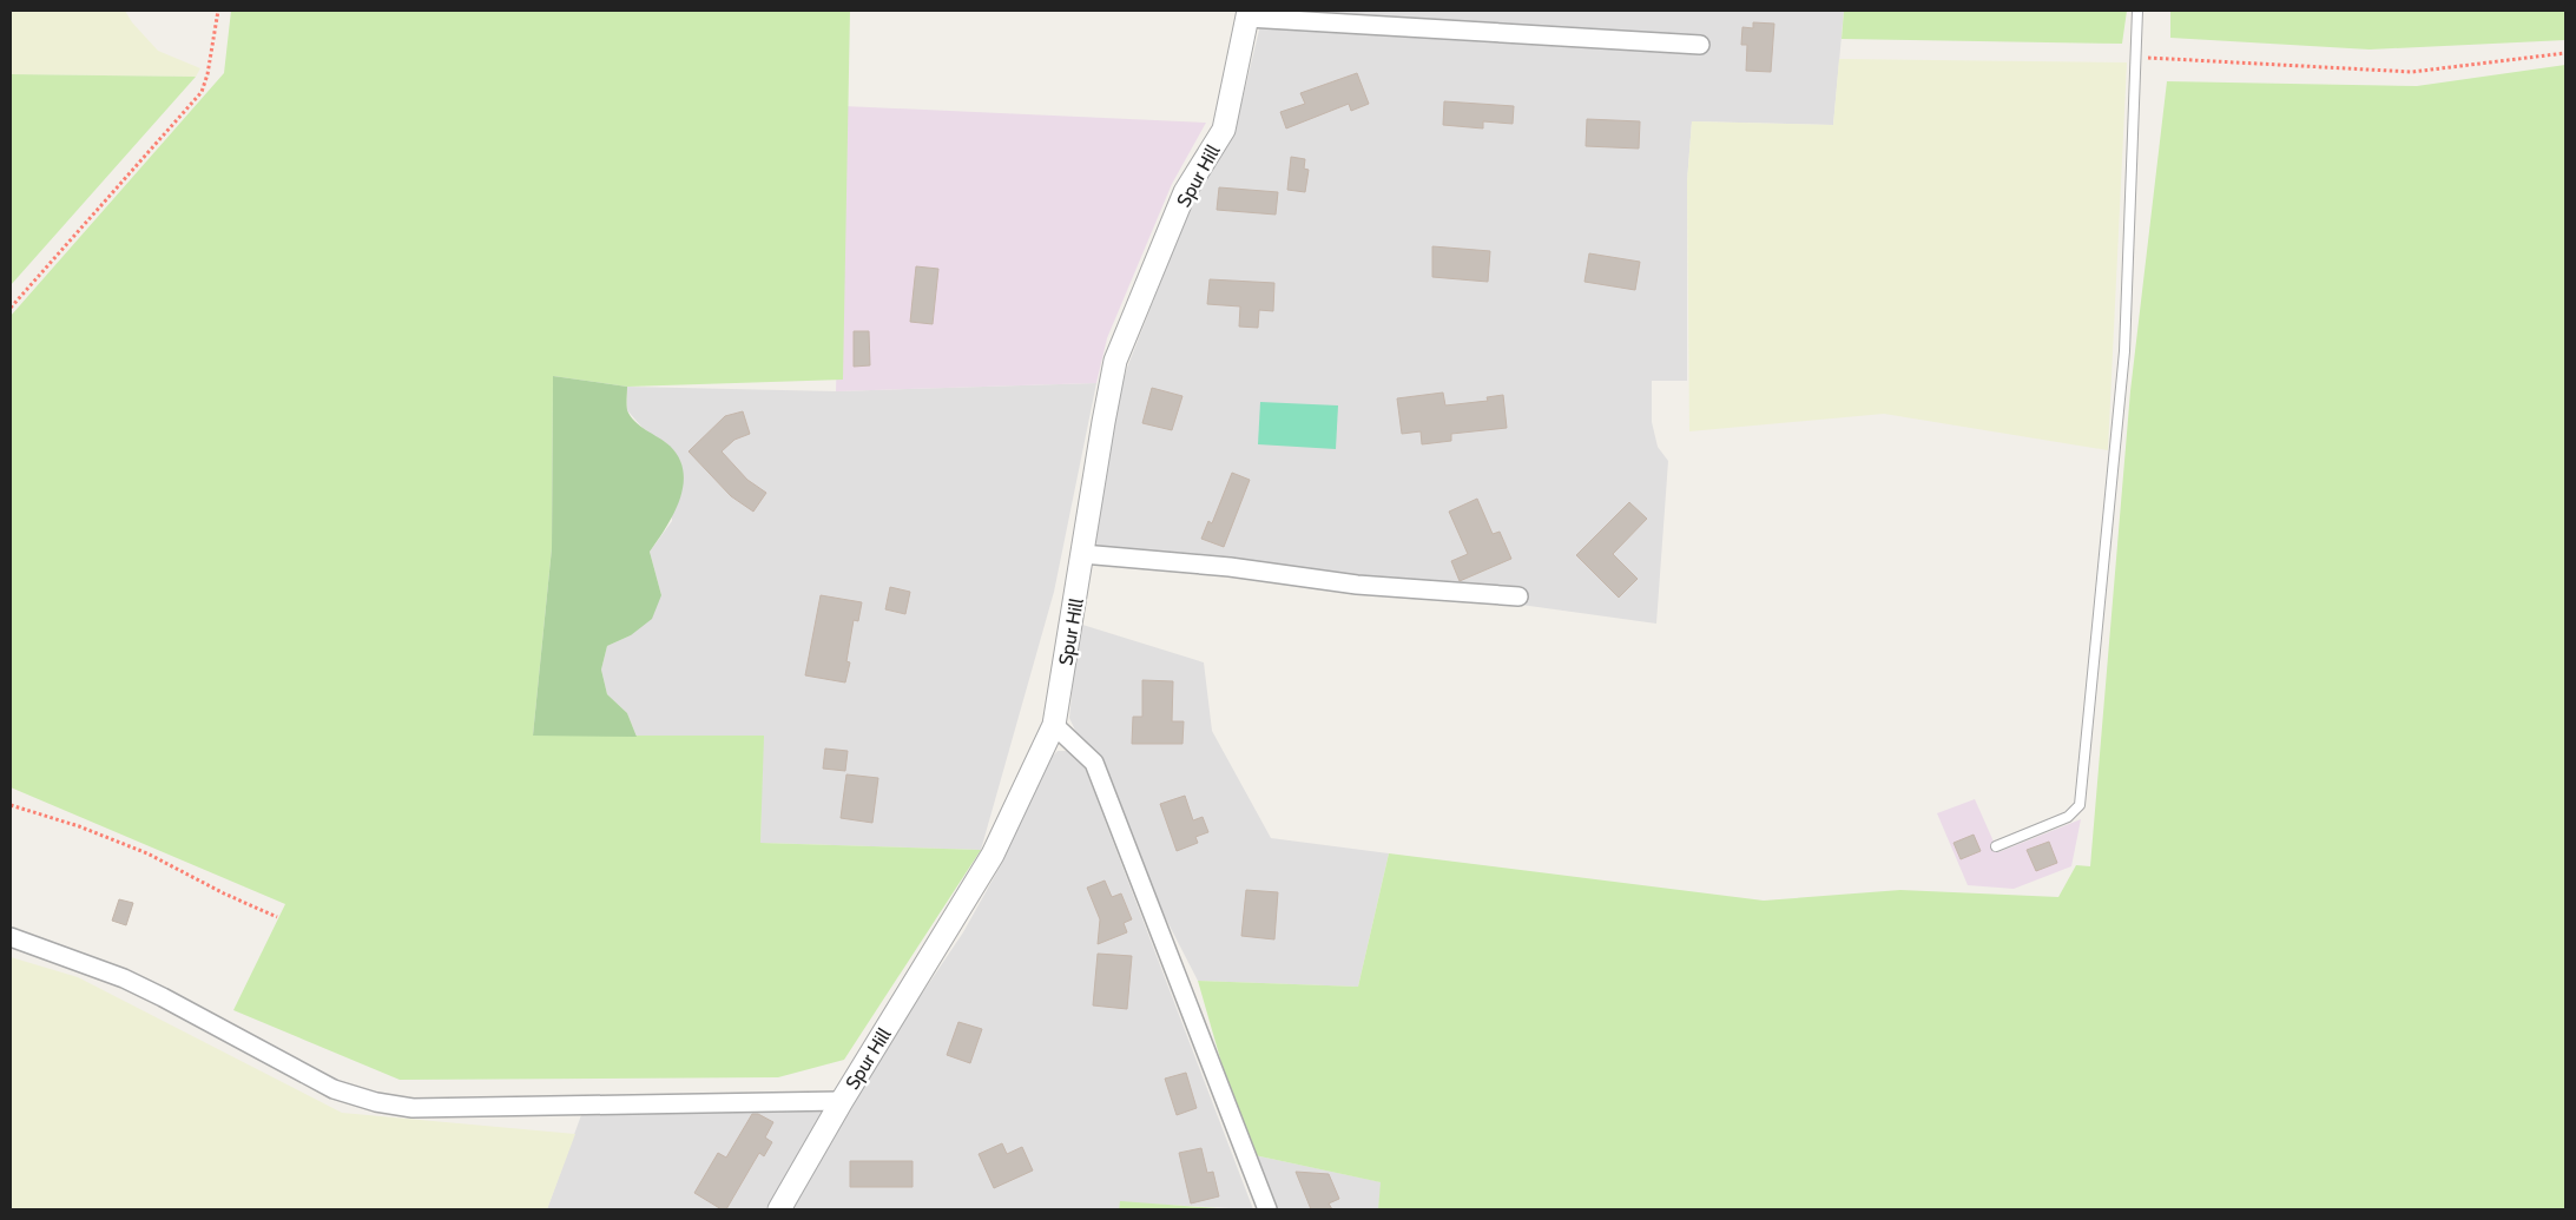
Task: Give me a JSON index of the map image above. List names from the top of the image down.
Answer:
{
  "streets": {
    "street": ["Spur Hill"]
  }
}
